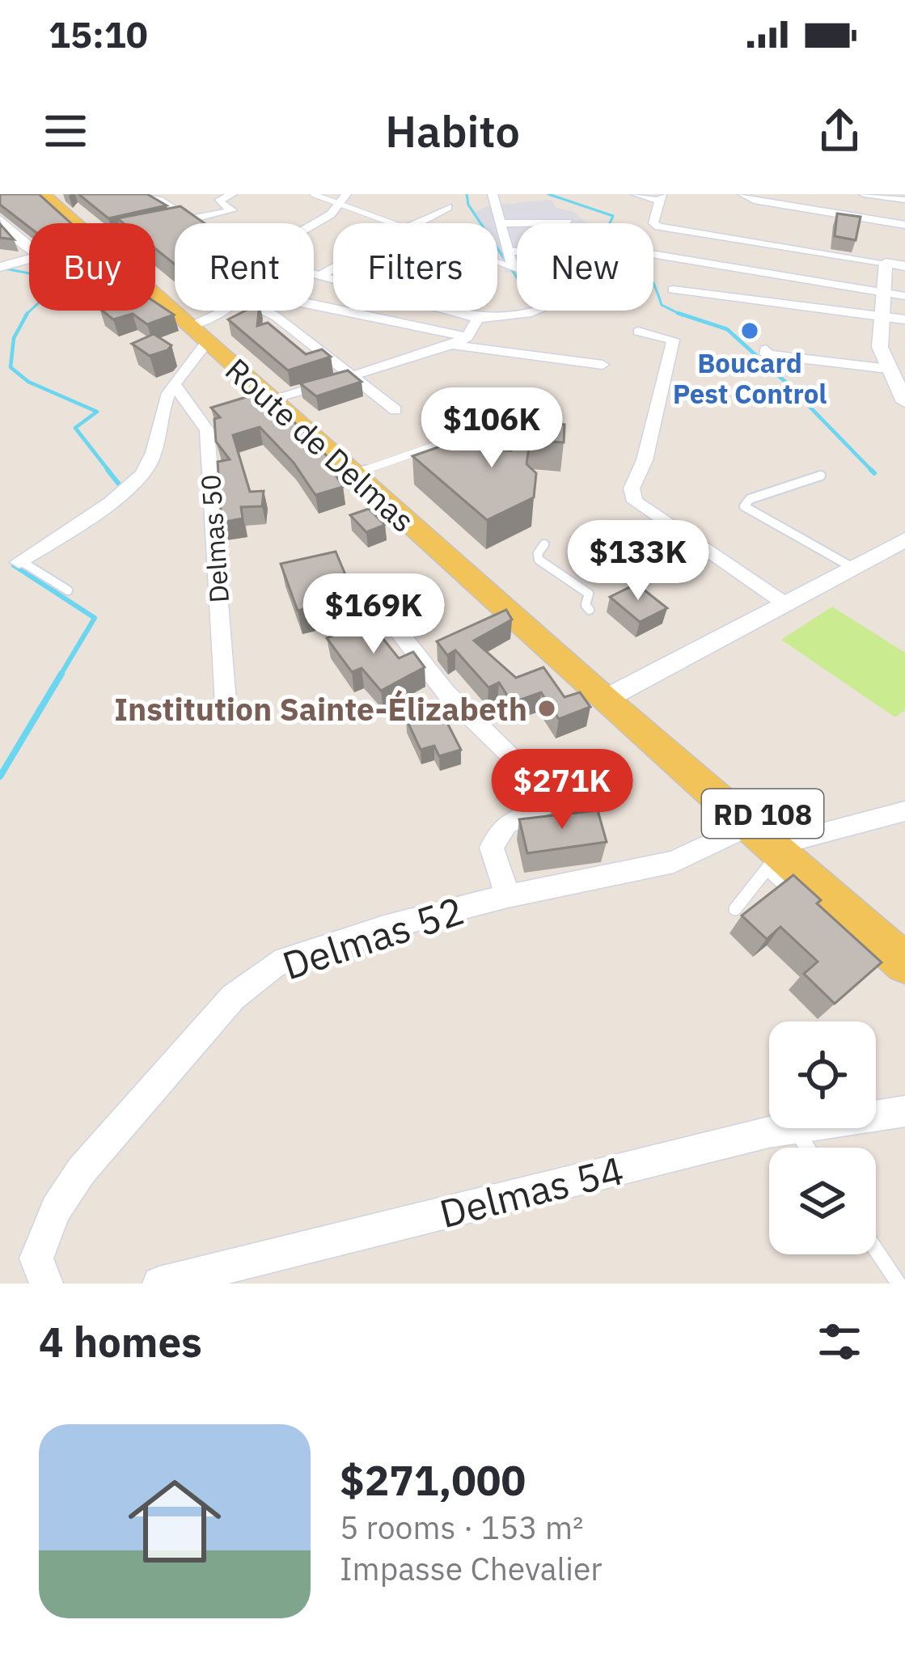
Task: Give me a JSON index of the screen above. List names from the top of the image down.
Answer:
{
  "streets": {
    "main road": ["Route de Delmas", "RD 108"],
    "street": ["Delmas 50", "Delmas 52", "Delmas 54"]
  },
  "crossings": [
    ["Route de Delmas", "Delmas 50"],
    ["Route de Delmas", "Delmas 52"]
  ],
  "places": ["Boucard Pest Control", "Institution Sainte-Élizabeth"],
  "page": {
    "status": "15:10",
    "header": "Habito",
    "chip": [
      "Buy",
      "Rent",
      "Filters",
      "New"
    ],
    "price": [
      "$106K",
      "$133K",
      "$169K",
      "$271K"
    ],
    "heading": "4 homes",
    "list": [
      {
        "name": "$271,000",
        "note": "5 rooms · 153 m² · Impasse Chevalier"
      }
    ]
  }
}
